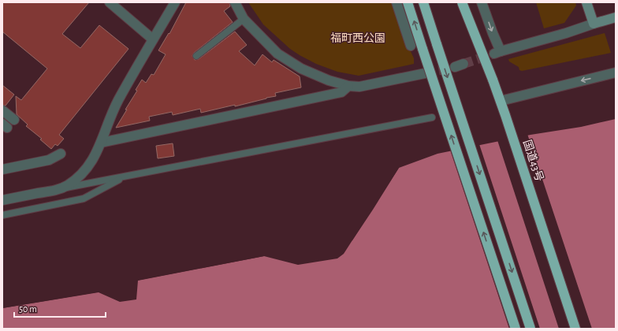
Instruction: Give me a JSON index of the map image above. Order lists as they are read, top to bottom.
{
  "streets": {
    "highway": ["国道43号"]
  },
  "parks": ["福町西公園"],
  "scale_bar": "50 m"
}
